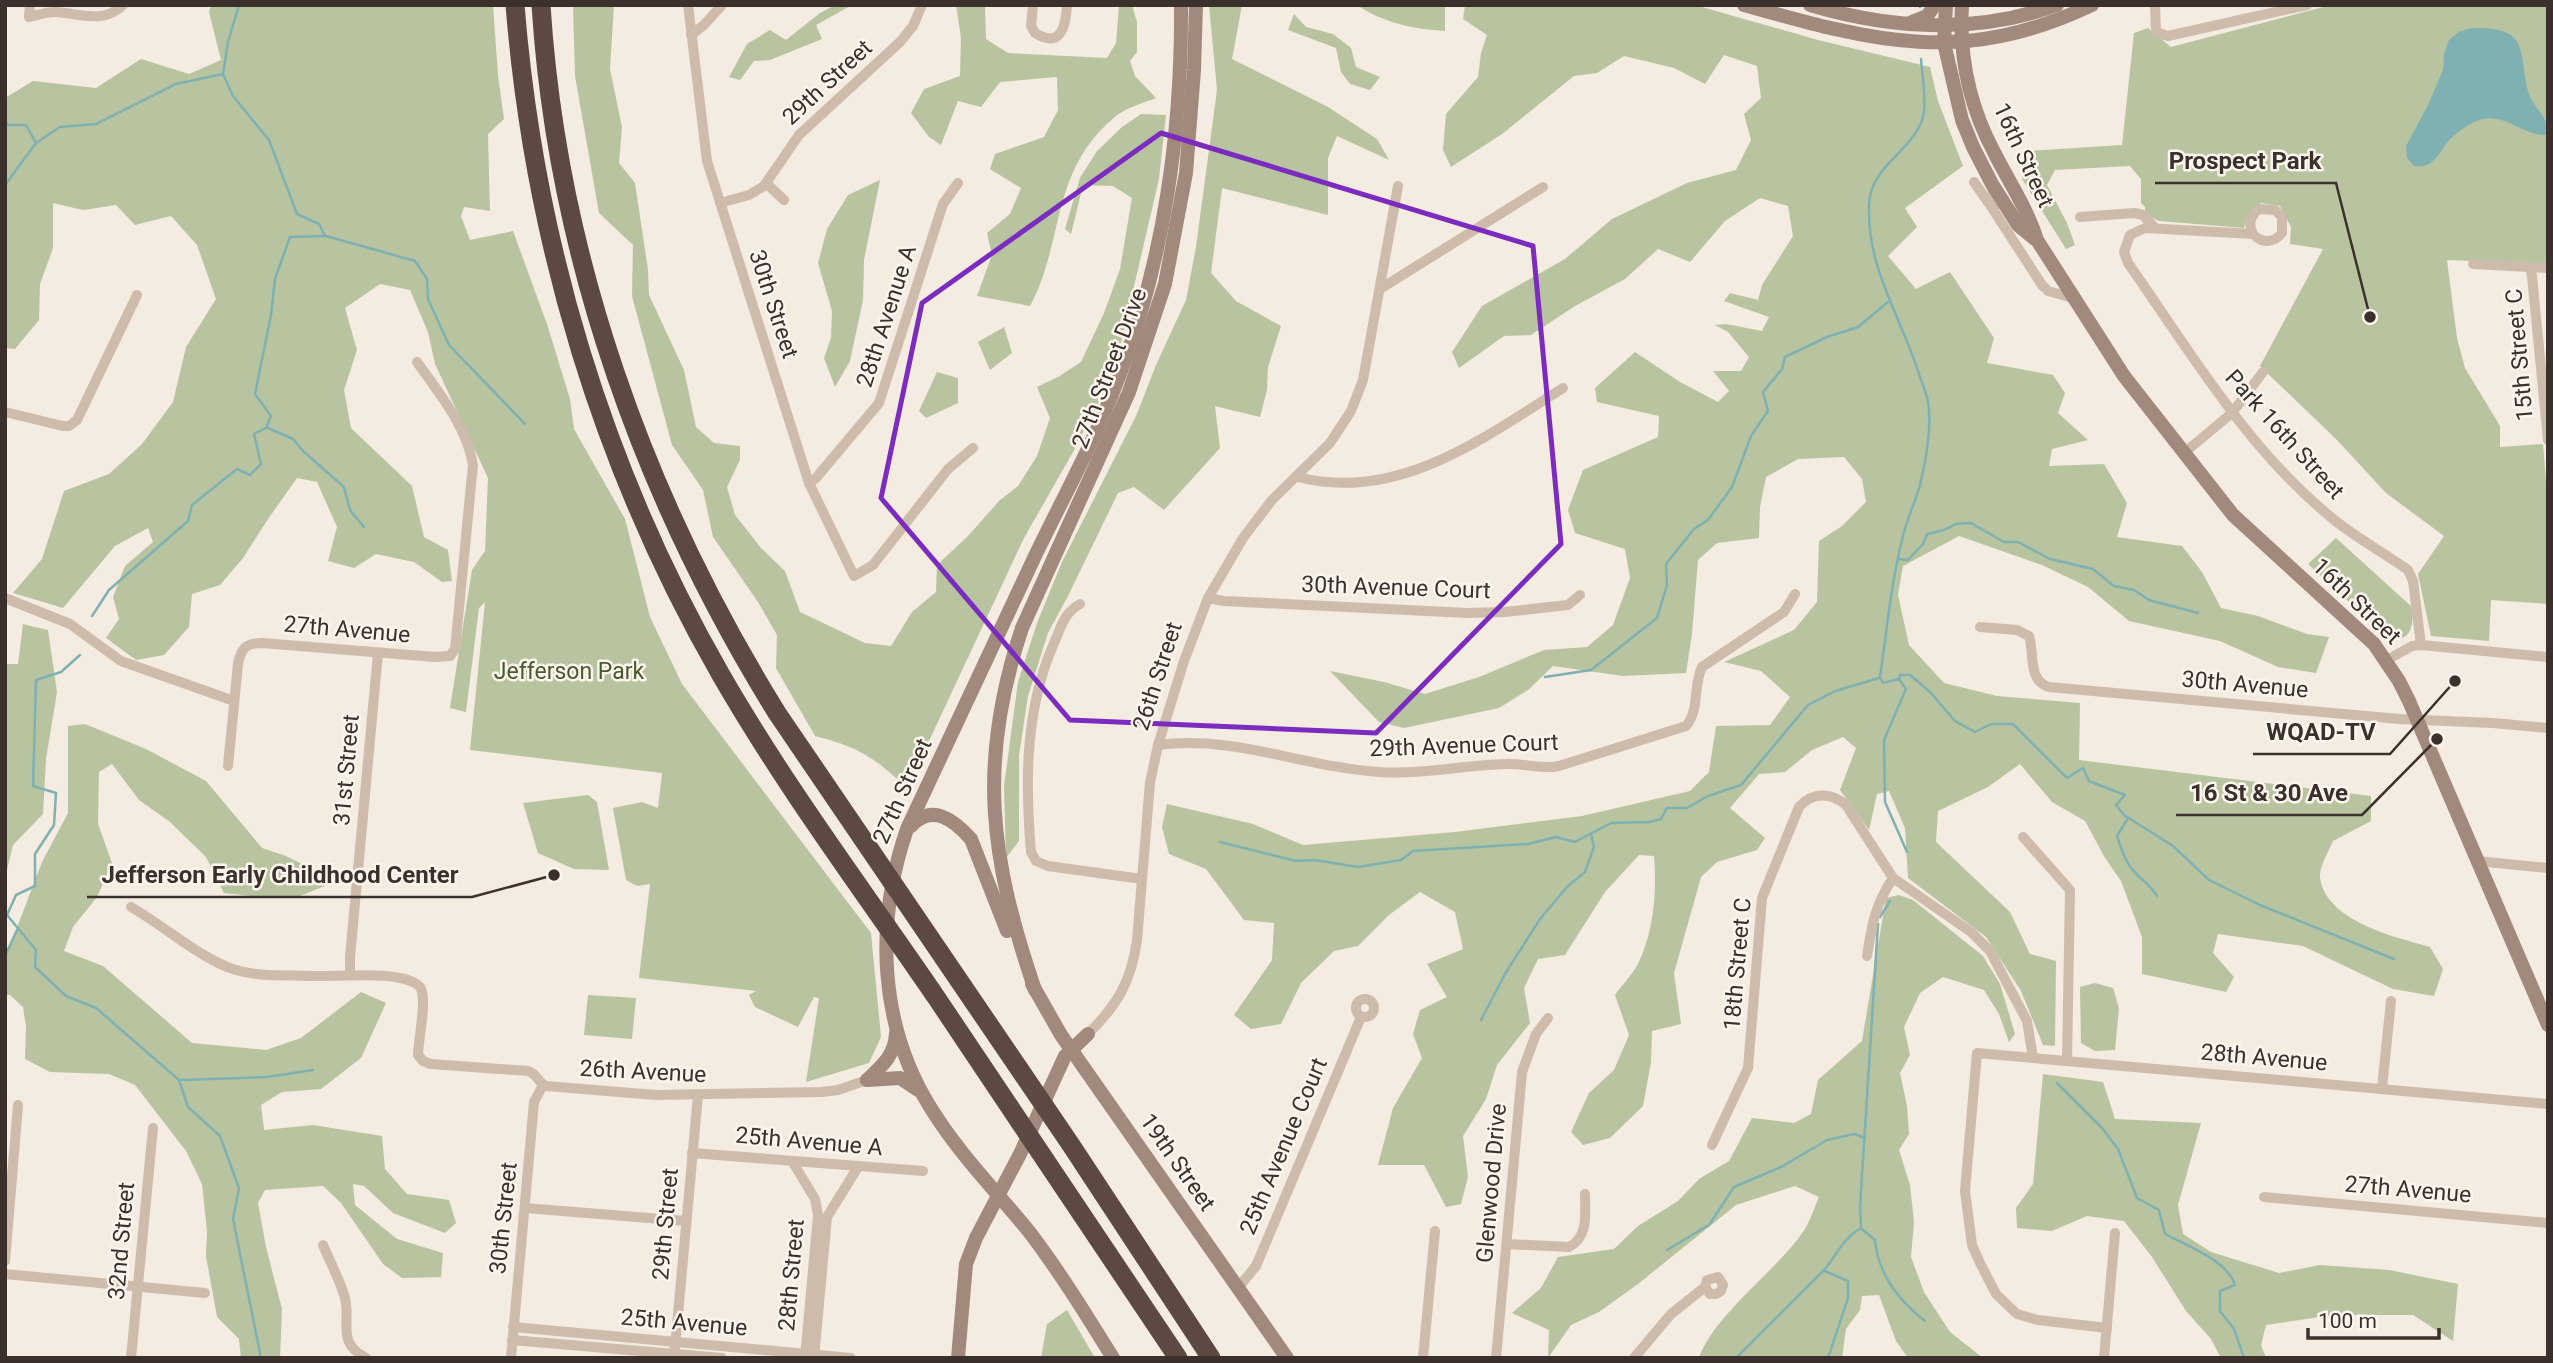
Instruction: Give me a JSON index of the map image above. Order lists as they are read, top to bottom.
{
  "streets": {
    "main road": [
      "16th Street",
      "27th Street Drive",
      "26th Street",
      "27th Street",
      "19th Street"
    ],
    "street": [
      "29th Street",
      "30th Street",
      "28th Avenue A",
      "15th Street C",
      "Park 16th Street",
      "30th Avenue Court",
      "27th Avenue",
      "30th Avenue",
      "29th Avenue Court",
      "31st Street",
      "18th Street C",
      "28th Avenue",
      "26th Avenue",
      "25th Avenue A",
      "25th Avenue Court",
      "Glenwood Drive",
      "32nd Street",
      "28th Street",
      "25th Avenue"
    ]
  },
  "crossings": [
    ["29th Street", "30th Street"],
    ["29th Street", "26th Avenue"],
    ["29th Street", "25th Avenue A"],
    ["29th Street", "25th Avenue"],
    ["16th Street", "30th Avenue"],
    ["30th Street", "28th Avenue A"],
    ["30th Street", "26th Avenue"],
    ["30th Street", "25th Avenue"],
    ["27th Street Drive", "27th Street"],
    ["27th Street Drive", "19th Street"],
    ["30th Avenue Court", "26th Street"],
    ["27th Avenue", "31st Street"],
    ["26th Street", "29th Avenue Court"],
    ["26th Street", "27th Street"],
    ["26th Street", "19th Street"],
    ["31st Street", "26th Avenue"],
    ["25th Avenue A", "28th Street"],
    ["25th Avenue Court", "19th Street"],
    ["28th Street", "25th Avenue"]
  ],
  "parks": ["Jefferson Park"],
  "places": [
    "Prospect Park",
    "WQAD-TV",
    "16 St & 30 Ave",
    "Jefferson Early Childhood Center"
  ],
  "scale_bar": "100 m"
}
